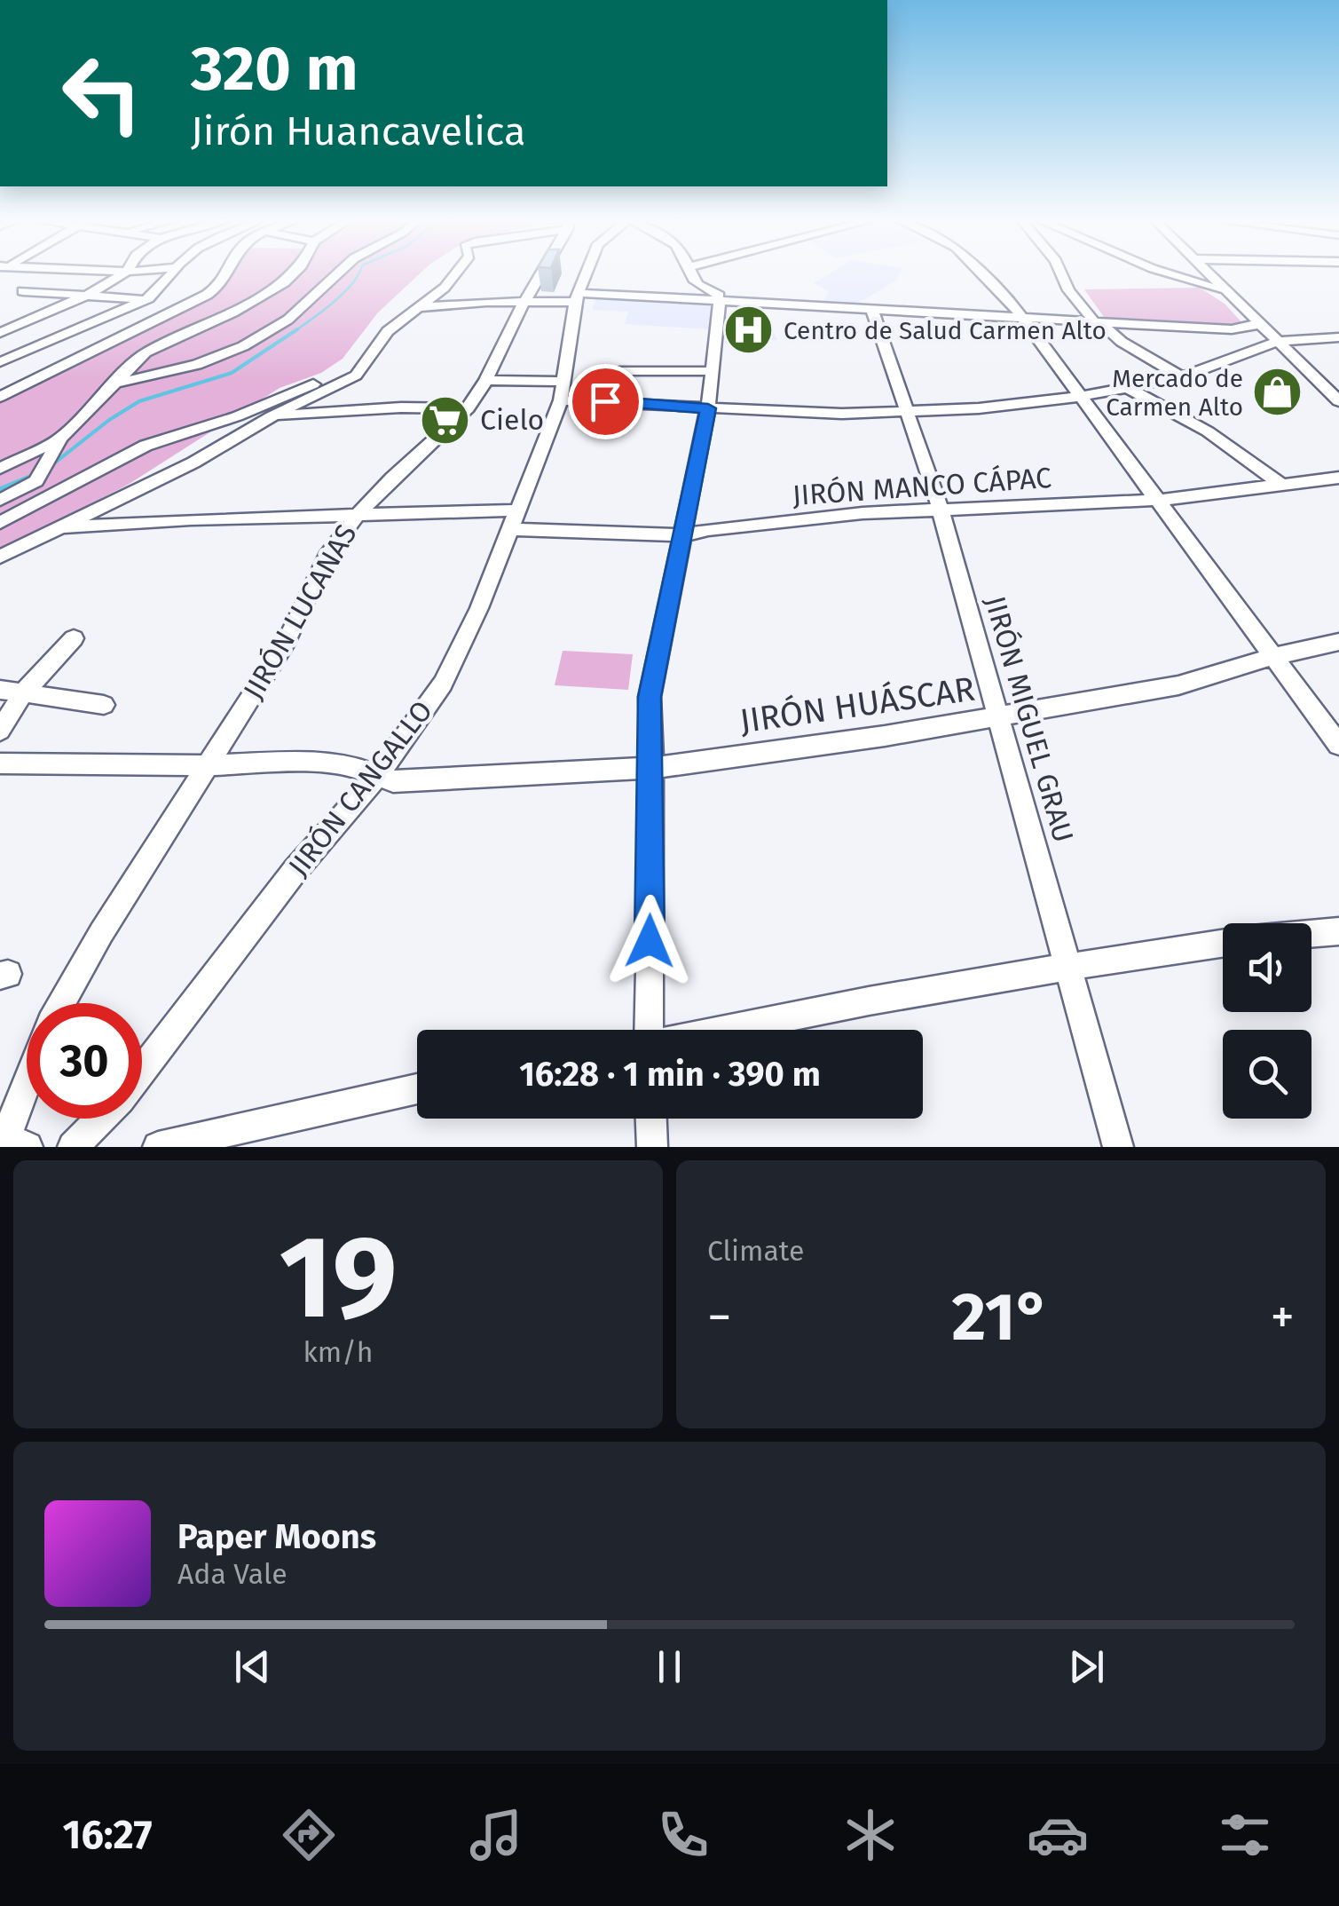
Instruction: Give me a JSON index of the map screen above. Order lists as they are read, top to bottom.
{
  "streets": {
    "street": [
      "JIRÓN MANCO CÁPAC",
      "JIRÓN LUCANAS",
      "JIRÓN HUÁSCAR",
      "JIRÓN MIGUEL GRAU",
      "JIRÓN CANGALLO"
    ]
  },
  "crossings": [
    ["JIRÓN MANCO CÁPAC", "JIRÓN LUCANAS"],
    ["JIRÓN MANCO CÁPAC", "JIRÓN MIGUEL GRAU"],
    ["JIRÓN MANCO CÁPAC", "JIRÓN CANGALLO"],
    ["JIRÓN LUCANAS", "JIRÓN HUÁSCAR"],
    ["JIRÓN HUÁSCAR", "JIRÓN MIGUEL GRAU"],
    ["JIRÓN HUÁSCAR", "JIRÓN CANGALLO"]
  ],
  "places": {
    "hospital": ["Centro de Salud Carmen Alto"],
    "shop": ["Mercado de Carmen Alto"],
    "supermarket": ["Cielo"]
  },
  "page": {
    "turn": ["320 m", "Jirón Huancavelica"],
    "limit": "30",
    "trip": "16:28 · 1 min · 390 m",
    "tile": [
      ["19", "km/h"],
      "Climate"
    ],
    "heat": ["−", "21°", "+"],
    "song": ["Paper Moons", "Ada Vale"],
    "tabs": "16:27"
  }
}
